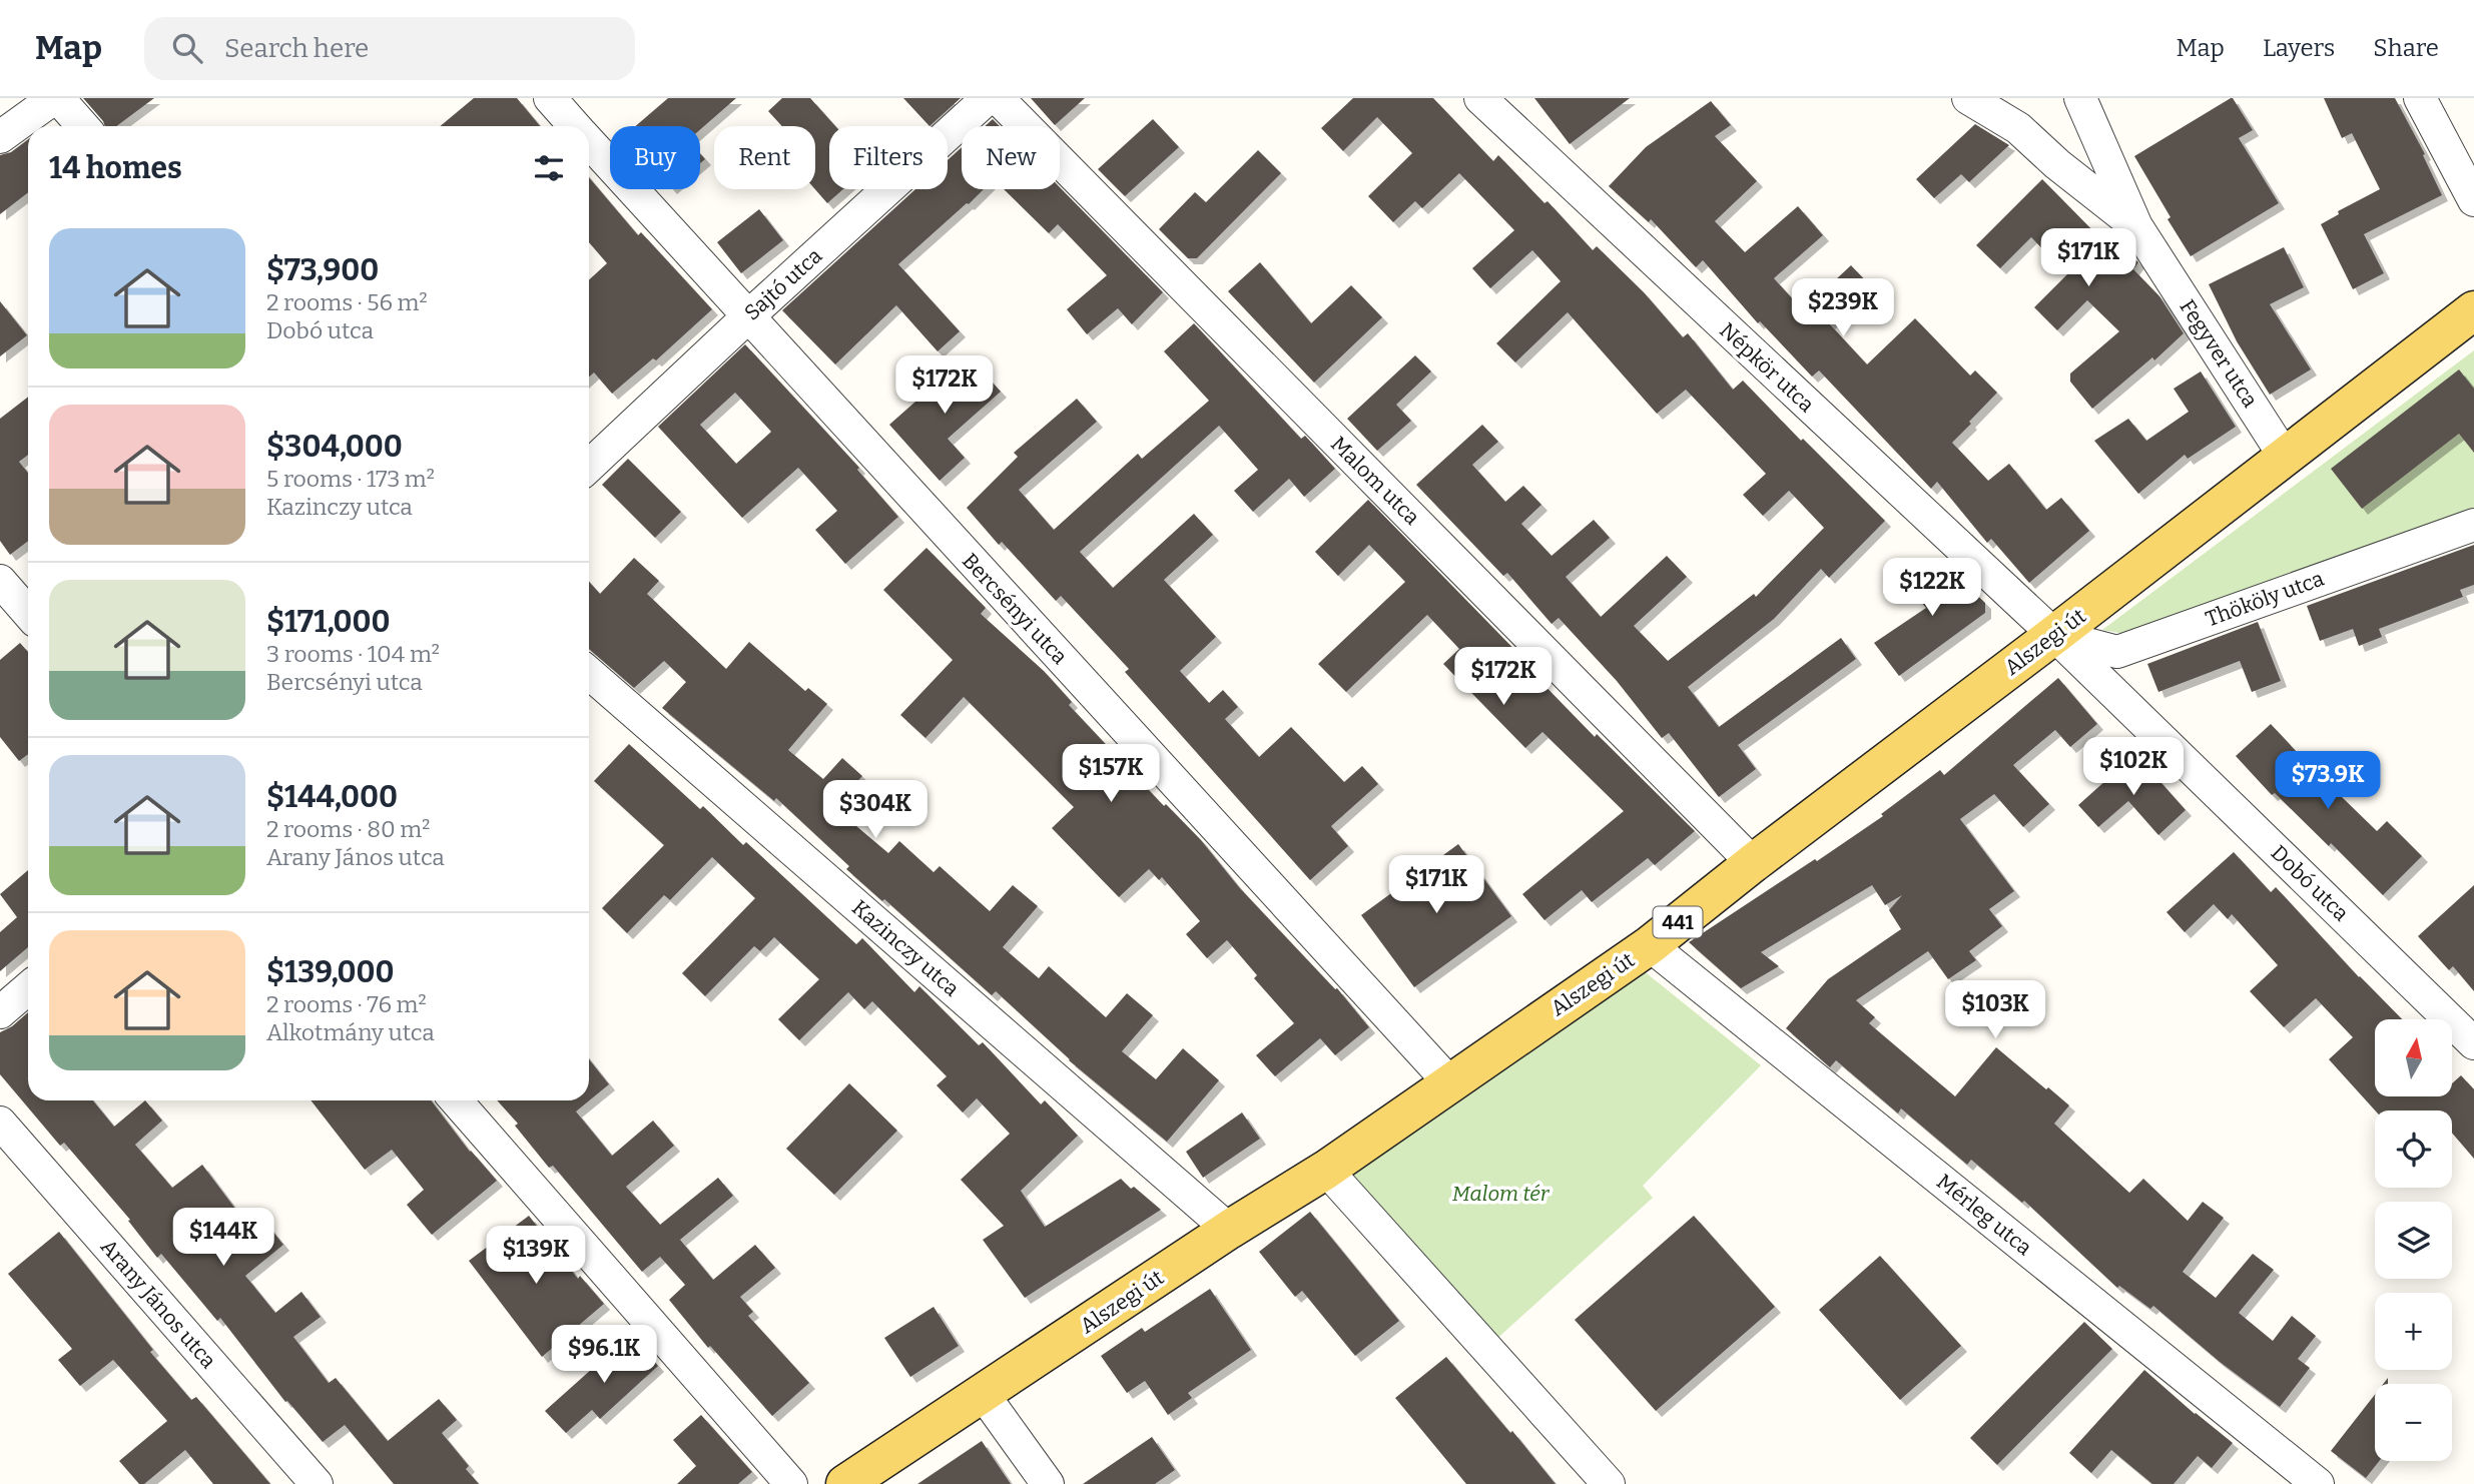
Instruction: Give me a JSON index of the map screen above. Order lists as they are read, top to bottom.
{
  "streets": {
    "main road": ["Alszegi út", "441"],
    "street": [
      "Sajtó utca",
      "Fegyver utca",
      "Népkör utca",
      "Malom utca",
      "Thököly utca",
      "Bercsényi utca",
      "Dobó utca",
      "Kazinczy utca",
      "Mérleg utca",
      "Arany János utca"
    ]
  },
  "crossings": [
    ["Sajtó utca", "Bercsényi utca"],
    ["Fegyver utca", "Alszegi út"],
    ["Népkör utca", "Thököly utca"],
    ["Népkör utca", "Alszegi út"],
    ["Népkör utca", "Dobó utca"],
    ["Malom utca", "Alszegi út"],
    ["Thököly utca", "Alszegi út"],
    ["Thököly utca", "Dobó utca"],
    ["Bercsényi utca", "Alszegi út"],
    ["Alszegi út", "Dobó utca"],
    ["Alszegi út", "Kazinczy utca"],
    ["Alszegi út", "Mérleg utca"]
  ],
  "parks": ["Malom tér"],
  "north": "top",
  "page": {
    "header": "Map",
    "search": "Search here",
    "nav": ["Map", "Layers", "Share"],
    "chip": [
      "Buy",
      "Rent",
      "Filters",
      "New"
    ],
    "heading": "14 homes",
    "list": [
      {
        "name": "$73,900",
        "note": "2 rooms · 56 m² · Dobó utca"
      },
      {
        "name": "$304,000",
        "note": "5 rooms · 173 m² · Kazinczy utca"
      },
      {
        "name": "$171,000",
        "note": "3 rooms · 104 m² · Bercsényi utca"
      },
      {
        "name": "$144,000",
        "note": "2 rooms · 80 m² · Arany János utca"
      },
      {
        "name": "$139,000",
        "note": "2 rooms · 76 m² · Alkotmány utca"
      }
    ],
    "price": [
      "$171K",
      "$239K",
      "$172K",
      "$122K",
      "$172K",
      "$102K",
      "$157K",
      "$73.9K",
      "$304K",
      "$171K",
      "$103K",
      "$144K",
      "$139K",
      "$96.1K"
    ],
    "map_buttons": ["+", "−"]
  }
}
